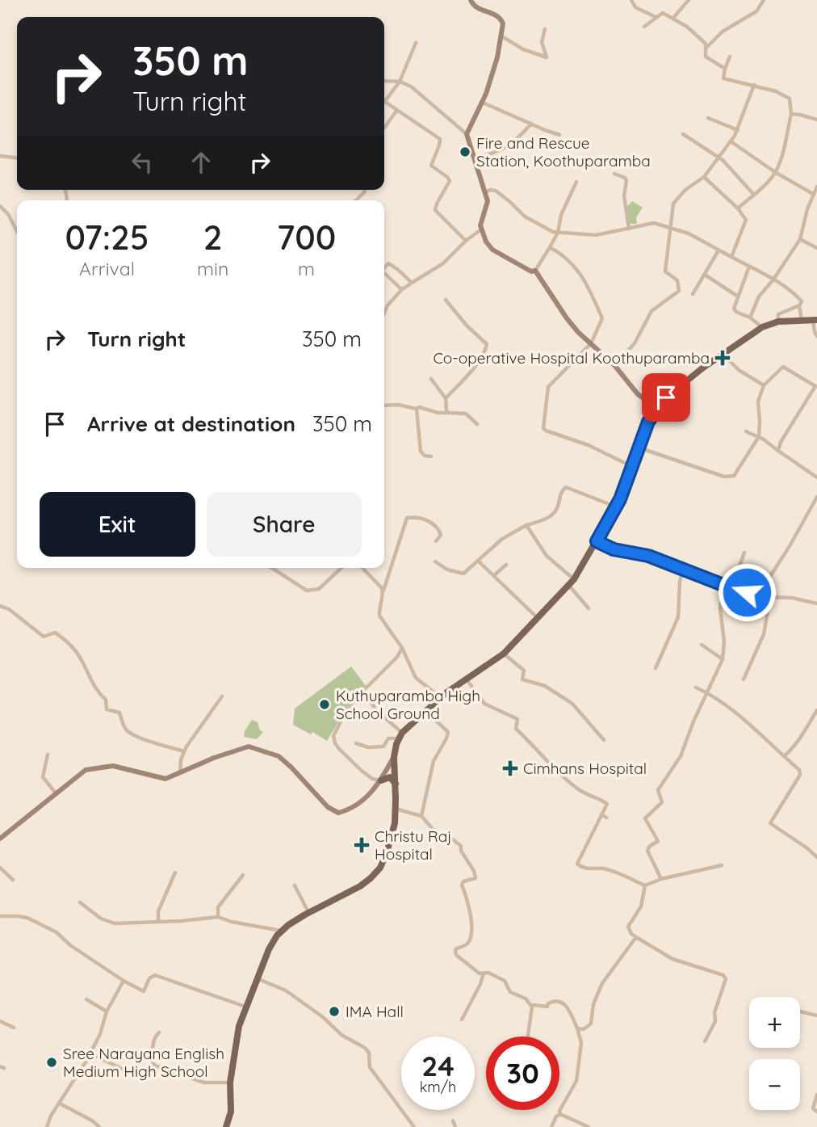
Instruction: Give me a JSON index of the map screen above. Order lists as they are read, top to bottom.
{
  "places": {
    "other": [
      "Fire and Rescue Station, Koothuparamba",
      "Kuthuparamba High School Ground",
      "IMA Hall",
      "Sree Narayana English Medium High School"
    ],
    "health": ["Co-operative Hospital Koothuparamba", "Cimhans Hospital", "Christu Raj Hospital"]
  },
  "page": {
    "turn": ["350 m", "Turn right"],
    "eta": [
      "07:25",
      "Arrival",
      "2",
      "min",
      "700",
      "m"
    ],
    "list": [
      {
        "name": "Turn right",
        "value": "350 m"
      },
      {
        "name": "Arrive at destination",
        "value": "350 m"
      }
    ],
    "buttons": ["Exit", "Share"],
    "map_buttons": ["+", "−"],
    "speed": "24 km/h",
    "limit": "30"
  }
}
